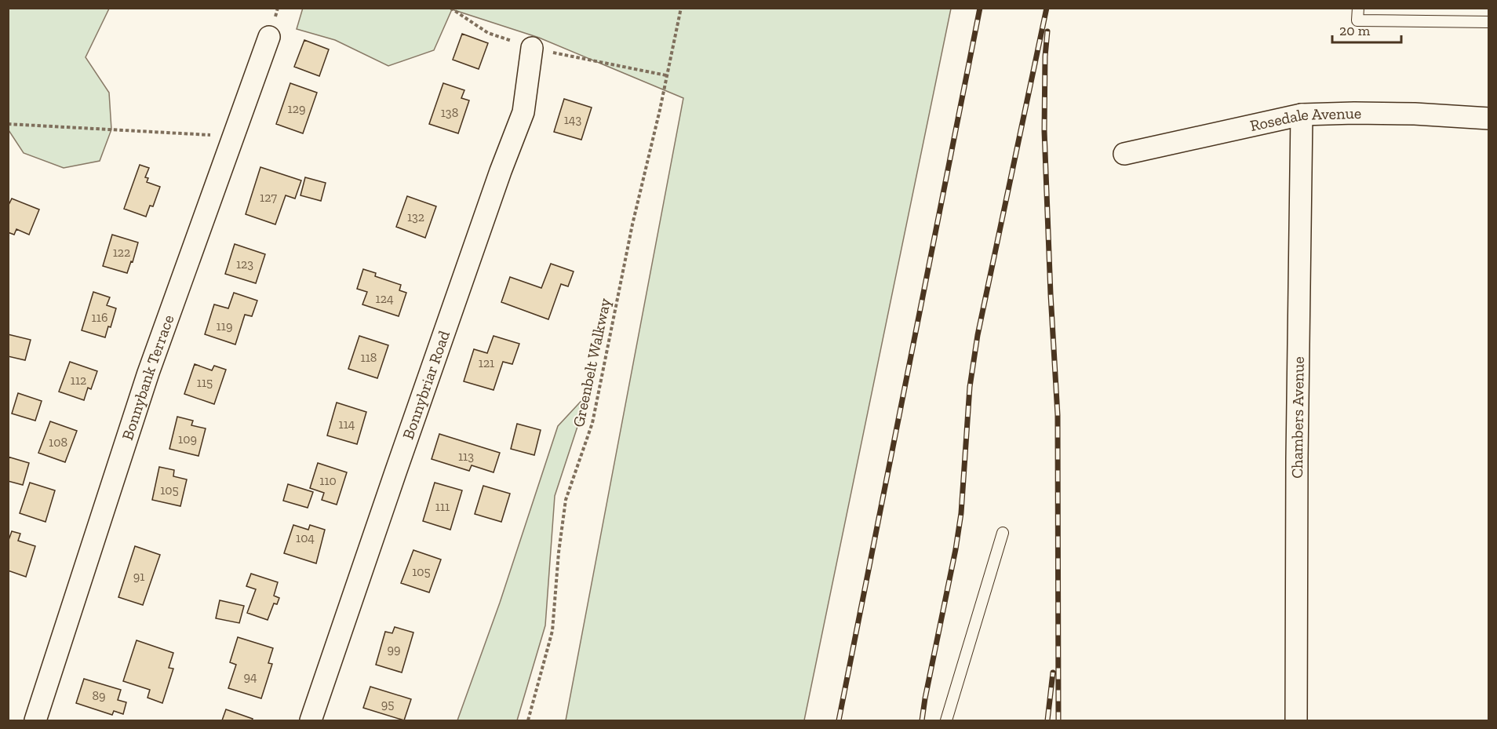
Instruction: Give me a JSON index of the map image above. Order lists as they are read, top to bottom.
{
  "streets": {
    "street": [
      "Rosedale Avenue",
      "Bonnybank Terrace",
      "Bonnybriar Road",
      "Chambers Avenue"
    ],
    "path": ["Greenbelt Walkway"]
  },
  "crossings": [
    ["Rosedale Avenue", "Chambers Avenue"]
  ],
  "house_numbers": [
    "129",
    "138",
    "143",
    "127",
    "132",
    "122",
    "123",
    "124",
    "116",
    "119",
    "118",
    "121",
    "112",
    "115",
    "114",
    "109",
    "108",
    "113",
    "110",
    "105",
    "111",
    "104",
    "105",
    "91",
    "99",
    "94",
    "89",
    "95"
  ],
  "scale_bar": "20 m"
}
